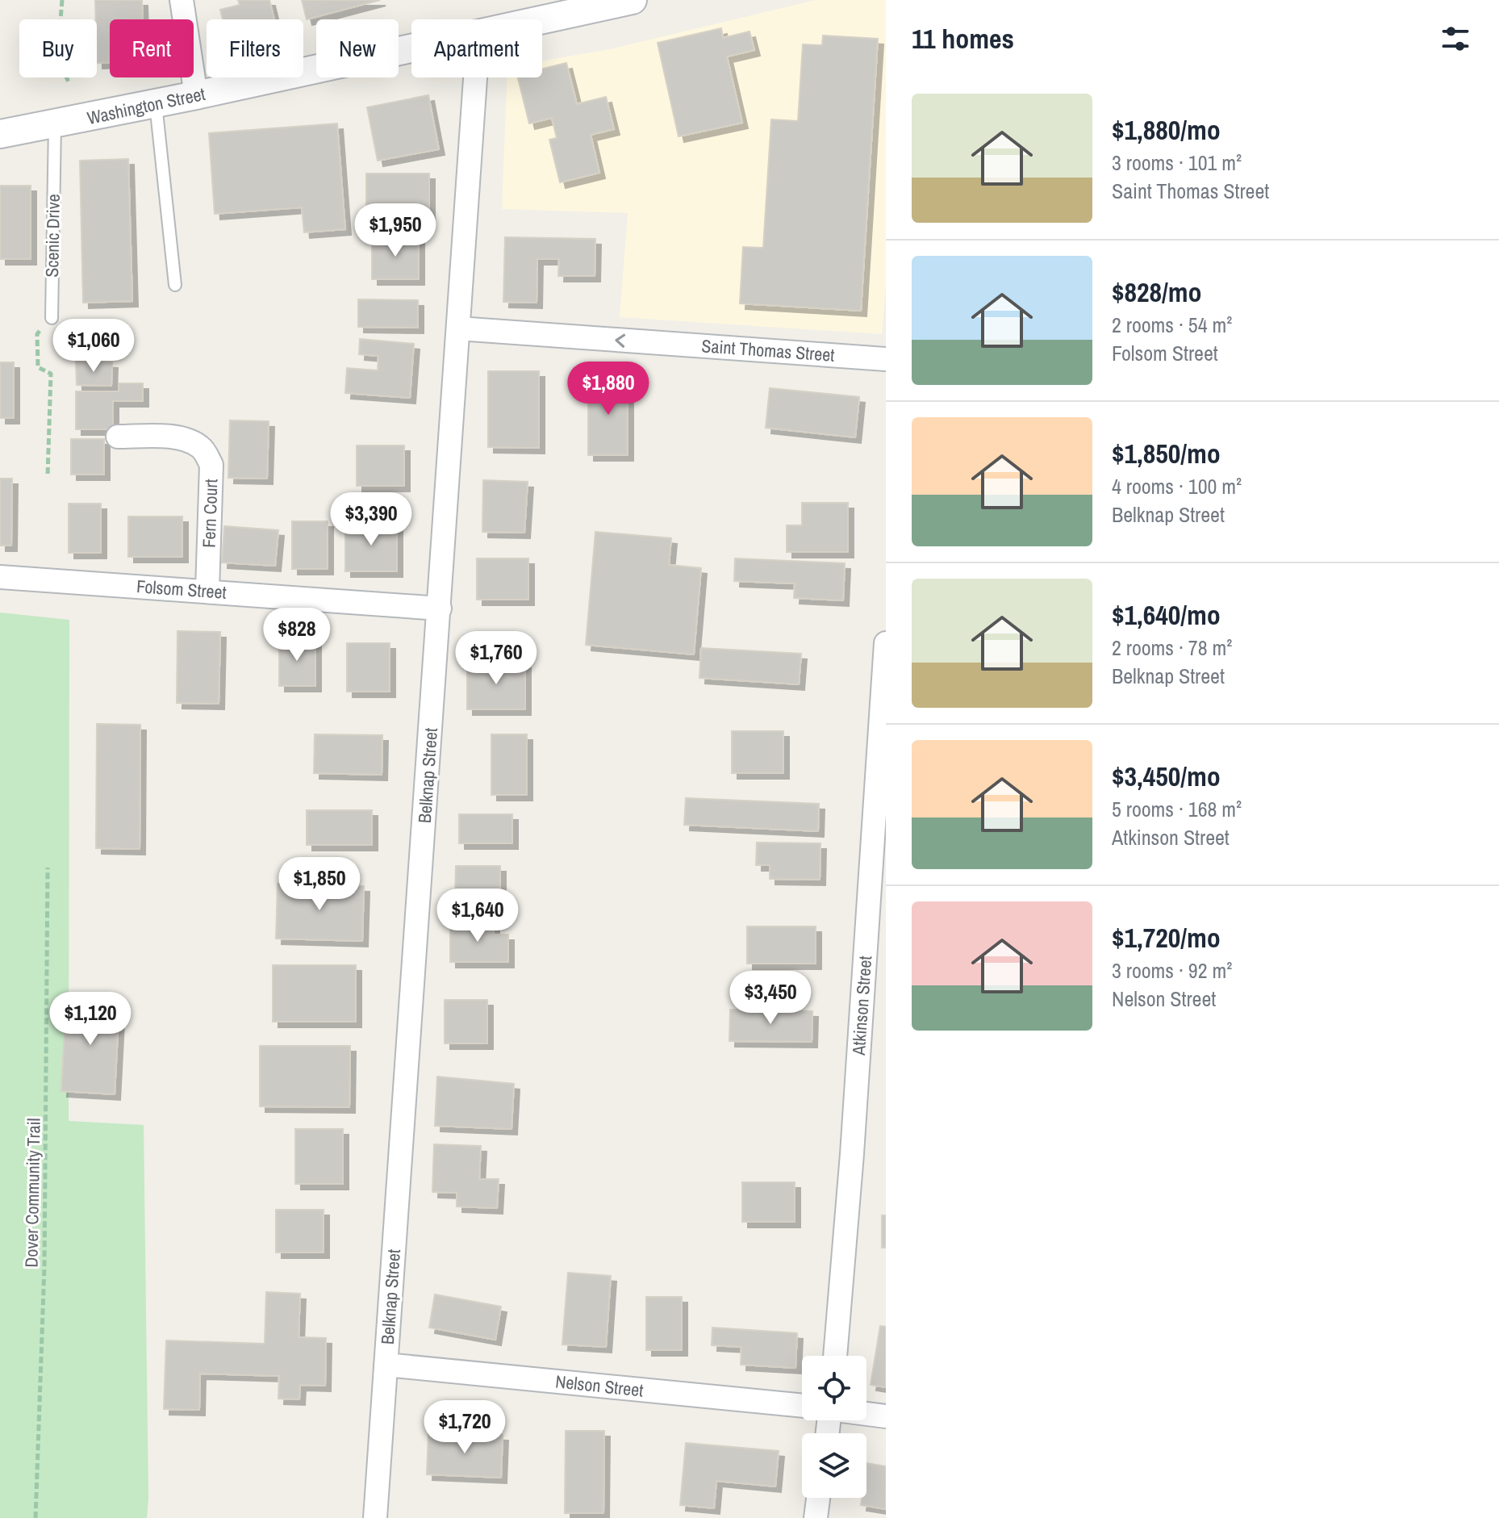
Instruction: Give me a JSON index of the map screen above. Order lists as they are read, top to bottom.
{
  "streets": {
    "street": [
      "Washington Street",
      "Saint Thomas Street",
      "Fern Court",
      "Folsom Street",
      "Belknap Street",
      "Atkinson Street",
      "Nelson Street"
    ],
    "lane": ["Scenic Drive"],
    "path": ["Dover Community Trail"]
  },
  "crossings": [
    ["Washington Street", "Scenic Drive"],
    ["Saint Thomas Street", "Belknap Street"],
    ["Fern Court", "Folsom Street"],
    ["Folsom Street", "Belknap Street"],
    ["Belknap Street", "Nelson Street"]
  ],
  "one_way": ["Saint Thomas Street"],
  "page": {
    "heading": "11 homes",
    "chip": [
      "Buy",
      "Rent",
      "Filters",
      "New",
      "Apartment"
    ],
    "list": [
      {
        "name": "$1,880/mo",
        "note": "3 rooms · 101 m² · Saint Thomas Street"
      },
      {
        "name": "$828/mo",
        "note": "2 rooms · 54 m² · Folsom Street"
      },
      {
        "name": "$1,850/mo",
        "note": "4 rooms · 100 m² · Belknap Street"
      },
      {
        "name": "$1,640/mo",
        "note": "2 rooms · 78 m² · Belknap Street"
      },
      {
        "name": "$3,450/mo",
        "note": "5 rooms · 168 m² · Atkinson Street"
      },
      {
        "name": "$1,720/mo",
        "note": "3 rooms · 92 m² · Nelson Street"
      }
    ],
    "price": [
      "$1,950",
      "$1,060",
      "$1,880",
      "$3,390",
      "$828",
      "$1,760",
      "$1,850",
      "$1,640",
      "$3,450",
      "$1,120",
      "$1,720"
    ]
  }
}
